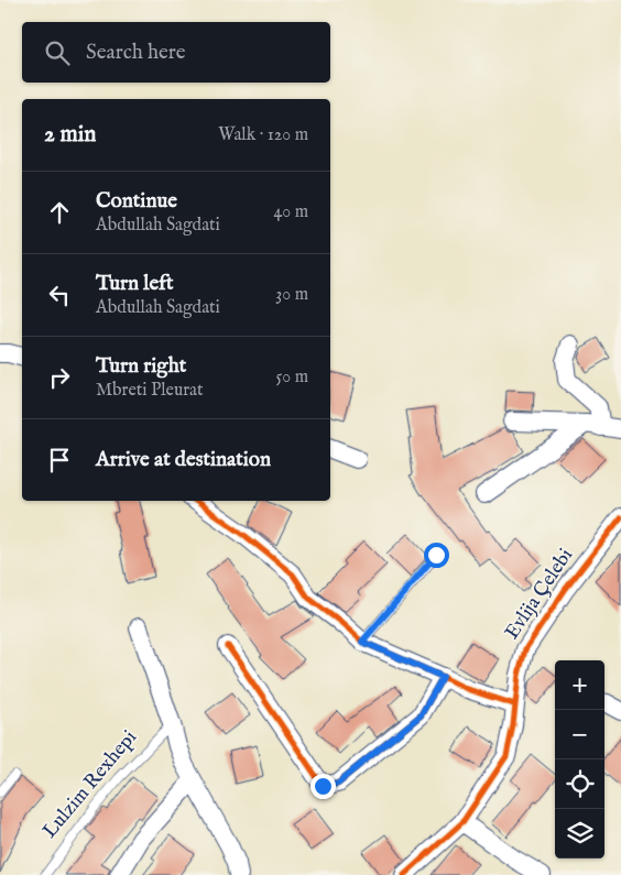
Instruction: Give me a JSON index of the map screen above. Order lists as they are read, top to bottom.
{
  "streets": {
    "street": ["Evlija Çelebi"],
    "lane": ["Lulzim Rexhepi"]
  },
  "page": {
    "search": "Search here",
    "heading": ["2 min", "Walk · 120 m"],
    "list": [
      ["Continue", "Abdullah Sagdati", "40 m"],
      ["Turn left", "Abdullah Sagdati", "30 m"],
      ["Turn right", "Mbreti Pleurat", "50 m"],
      "Arrive at destination"
    ],
    "map_buttons": ["+", "−"]
  }
}
